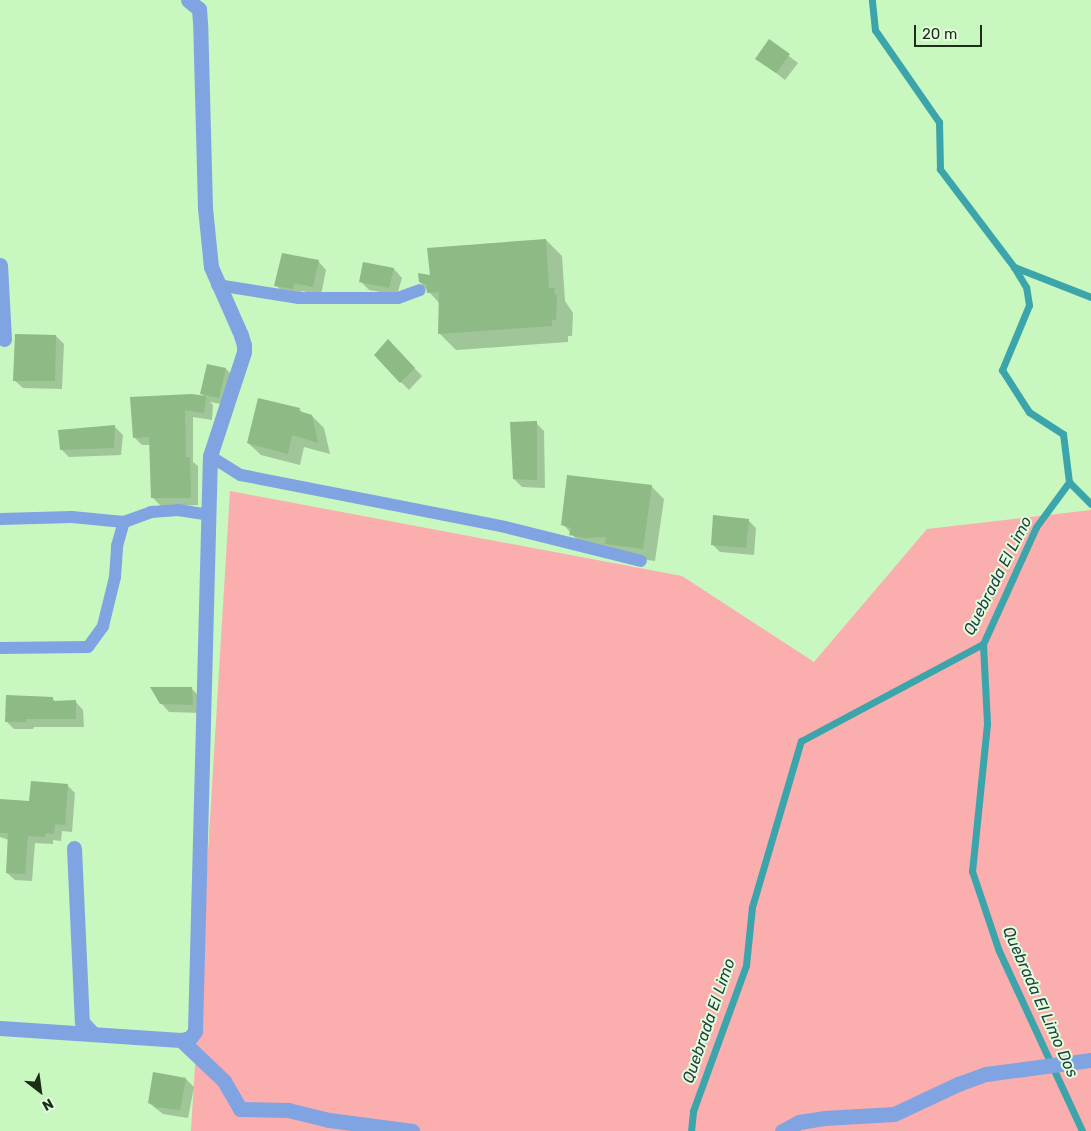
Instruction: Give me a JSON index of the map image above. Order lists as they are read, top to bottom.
{
  "water": ["Quebrada El Limo", "Quebrada El Limo Dos"],
  "scale_bar": "20 m",
  "north": "bottom right"
}
